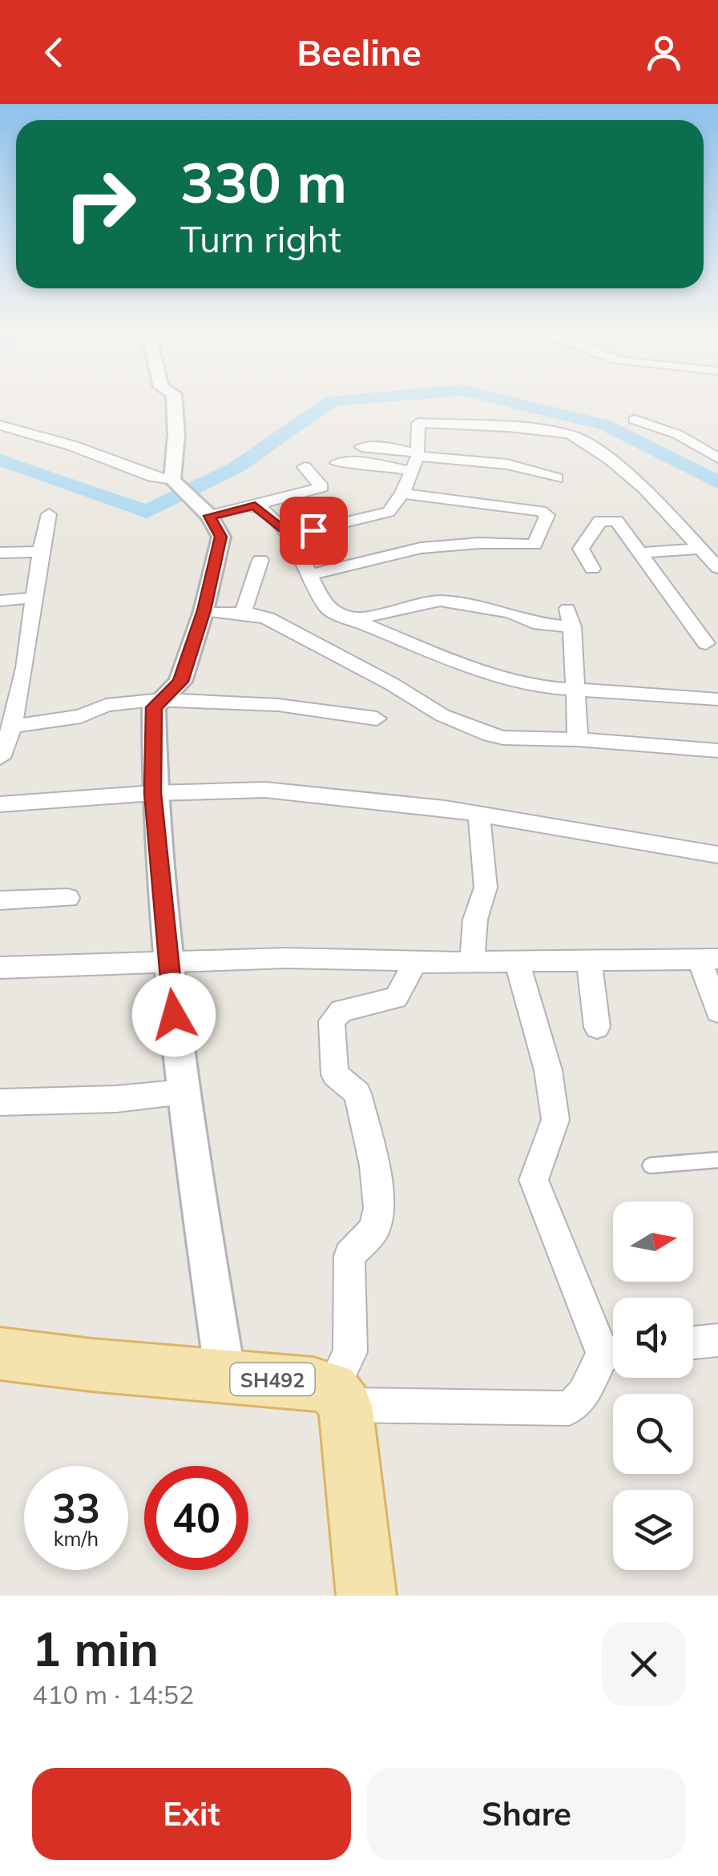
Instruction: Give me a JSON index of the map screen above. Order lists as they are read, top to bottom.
{
  "streets": {
    "main road": ["SH492"]
  },
  "north": "right",
  "page": {
    "header": "Beeline",
    "turn": ["330 m", "Turn right"],
    "speed": "33 km/h",
    "limit": "40",
    "heading": ["1 min", "410 m · 14:52"],
    "buttons": ["Exit", "Share"]
  }
}
